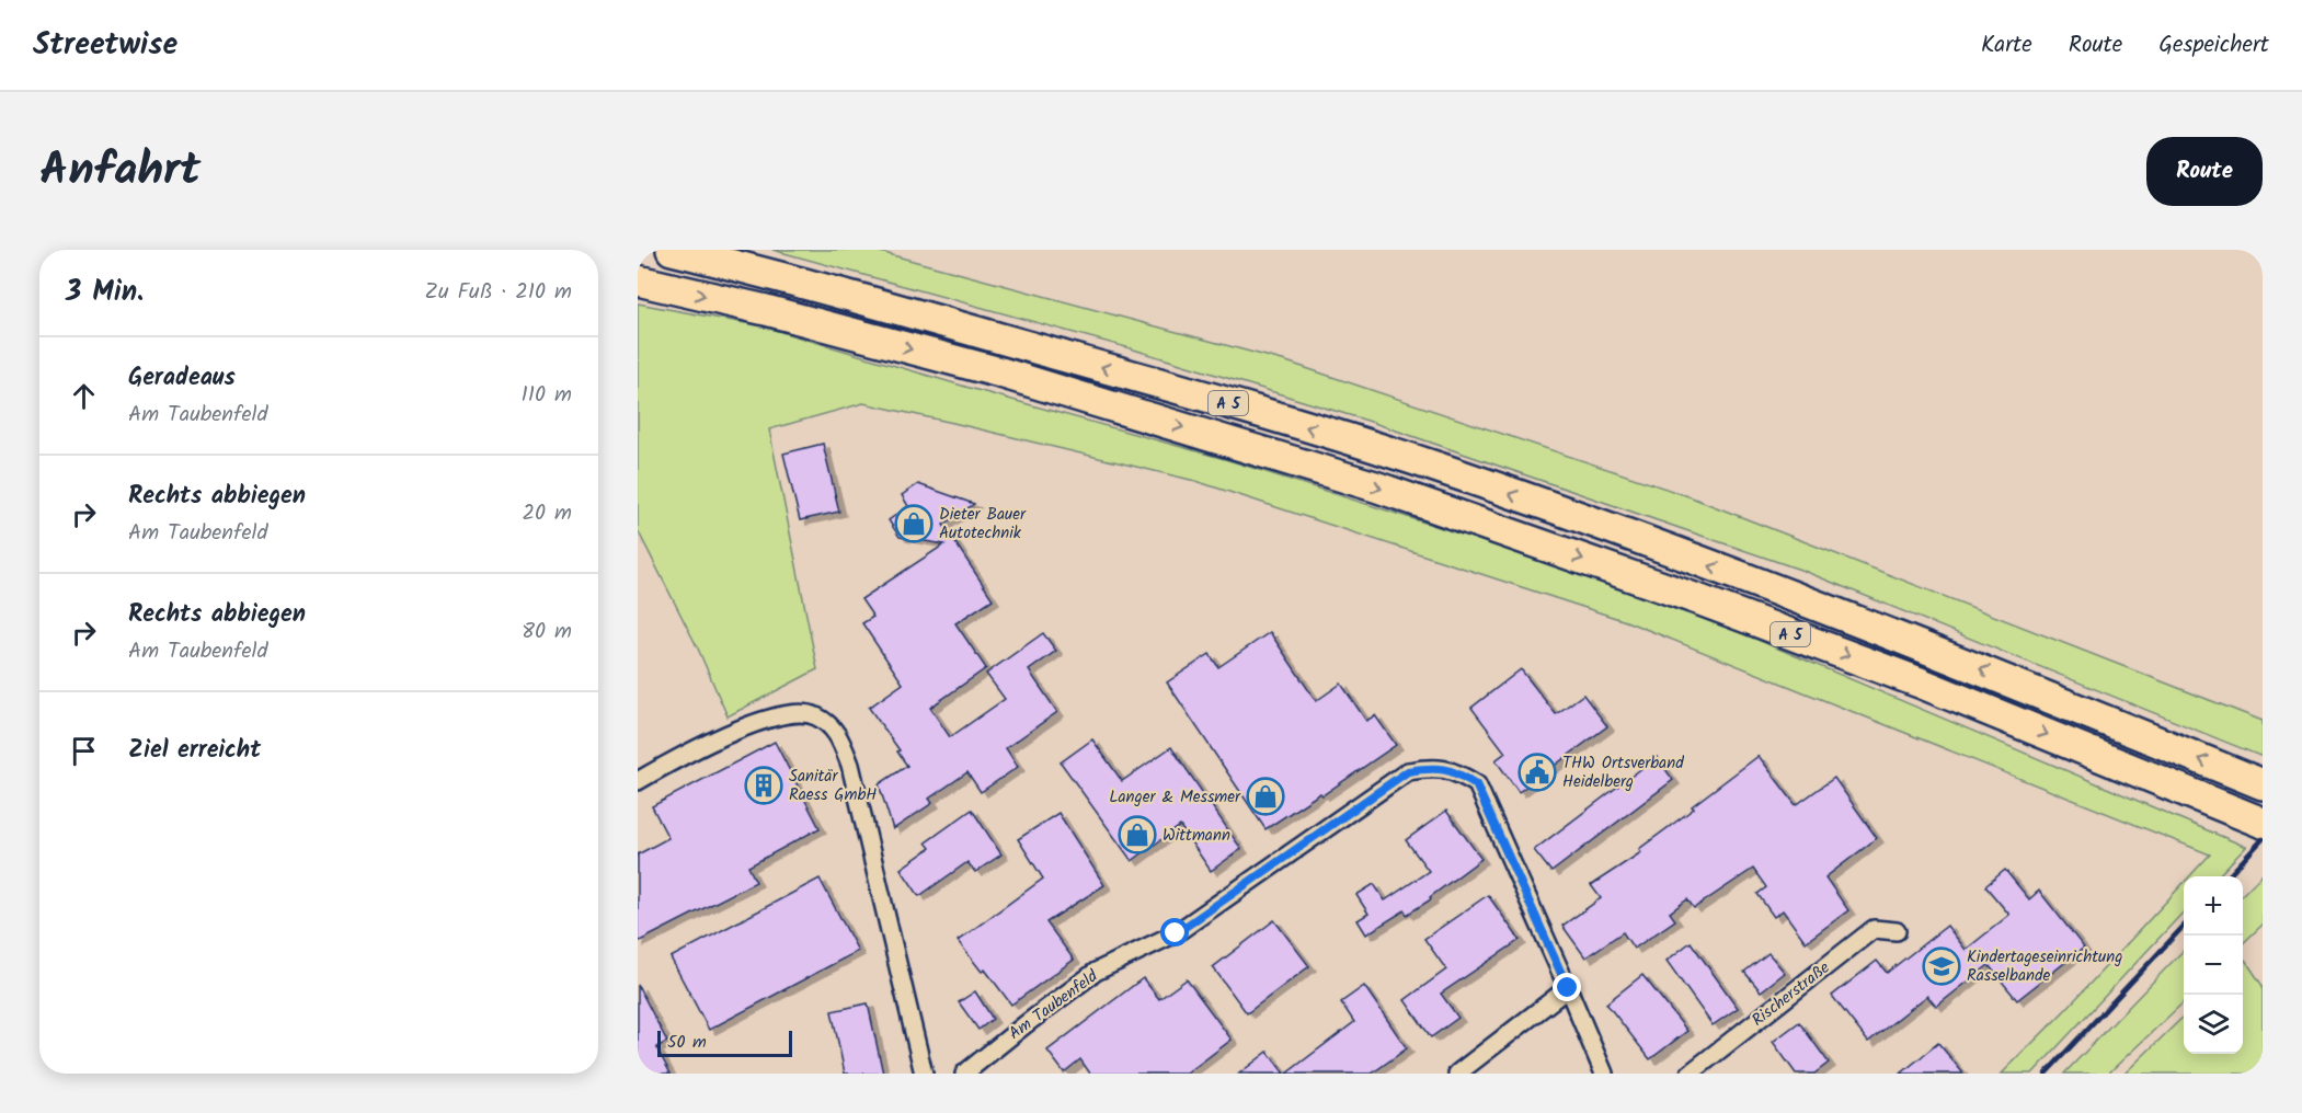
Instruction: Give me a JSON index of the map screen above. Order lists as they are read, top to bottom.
{
  "streets": {
    "highway": ["A 5"],
    "street": ["Rischerstraße", "Am Taubenfeld"]
  },
  "places": {
    "shop": ["Dieter Bauer Autotechnik", "Langer & Messmer", "Wittmann"],
    "public building": ["THW Ortsverband Heidelberg"],
    "building": ["Sanitär Raess GmbH"],
    "school or university": ["Kindertageseinrichtung Rasselbande"]
  },
  "scale_bar": "50 m",
  "page": {
    "header": "Streetwise",
    "nav": ["Karte", "Route", "Gespeichert"],
    "title": "Anfahrt",
    "buttons": "Route",
    "heading": ["3 Min.", "Zu Fuß · 210 m"],
    "list": [
      ["Geradeaus", "Am Taubenfeld", "110 m"],
      ["Rechts abbiegen", "Am Taubenfeld", "20 m"],
      ["Rechts abbiegen", "Am Taubenfeld", "80 m"],
      "Ziel erreicht"
    ],
    "map_buttons": ["+", "−"],
    "scale": "50 m"
  }
}
